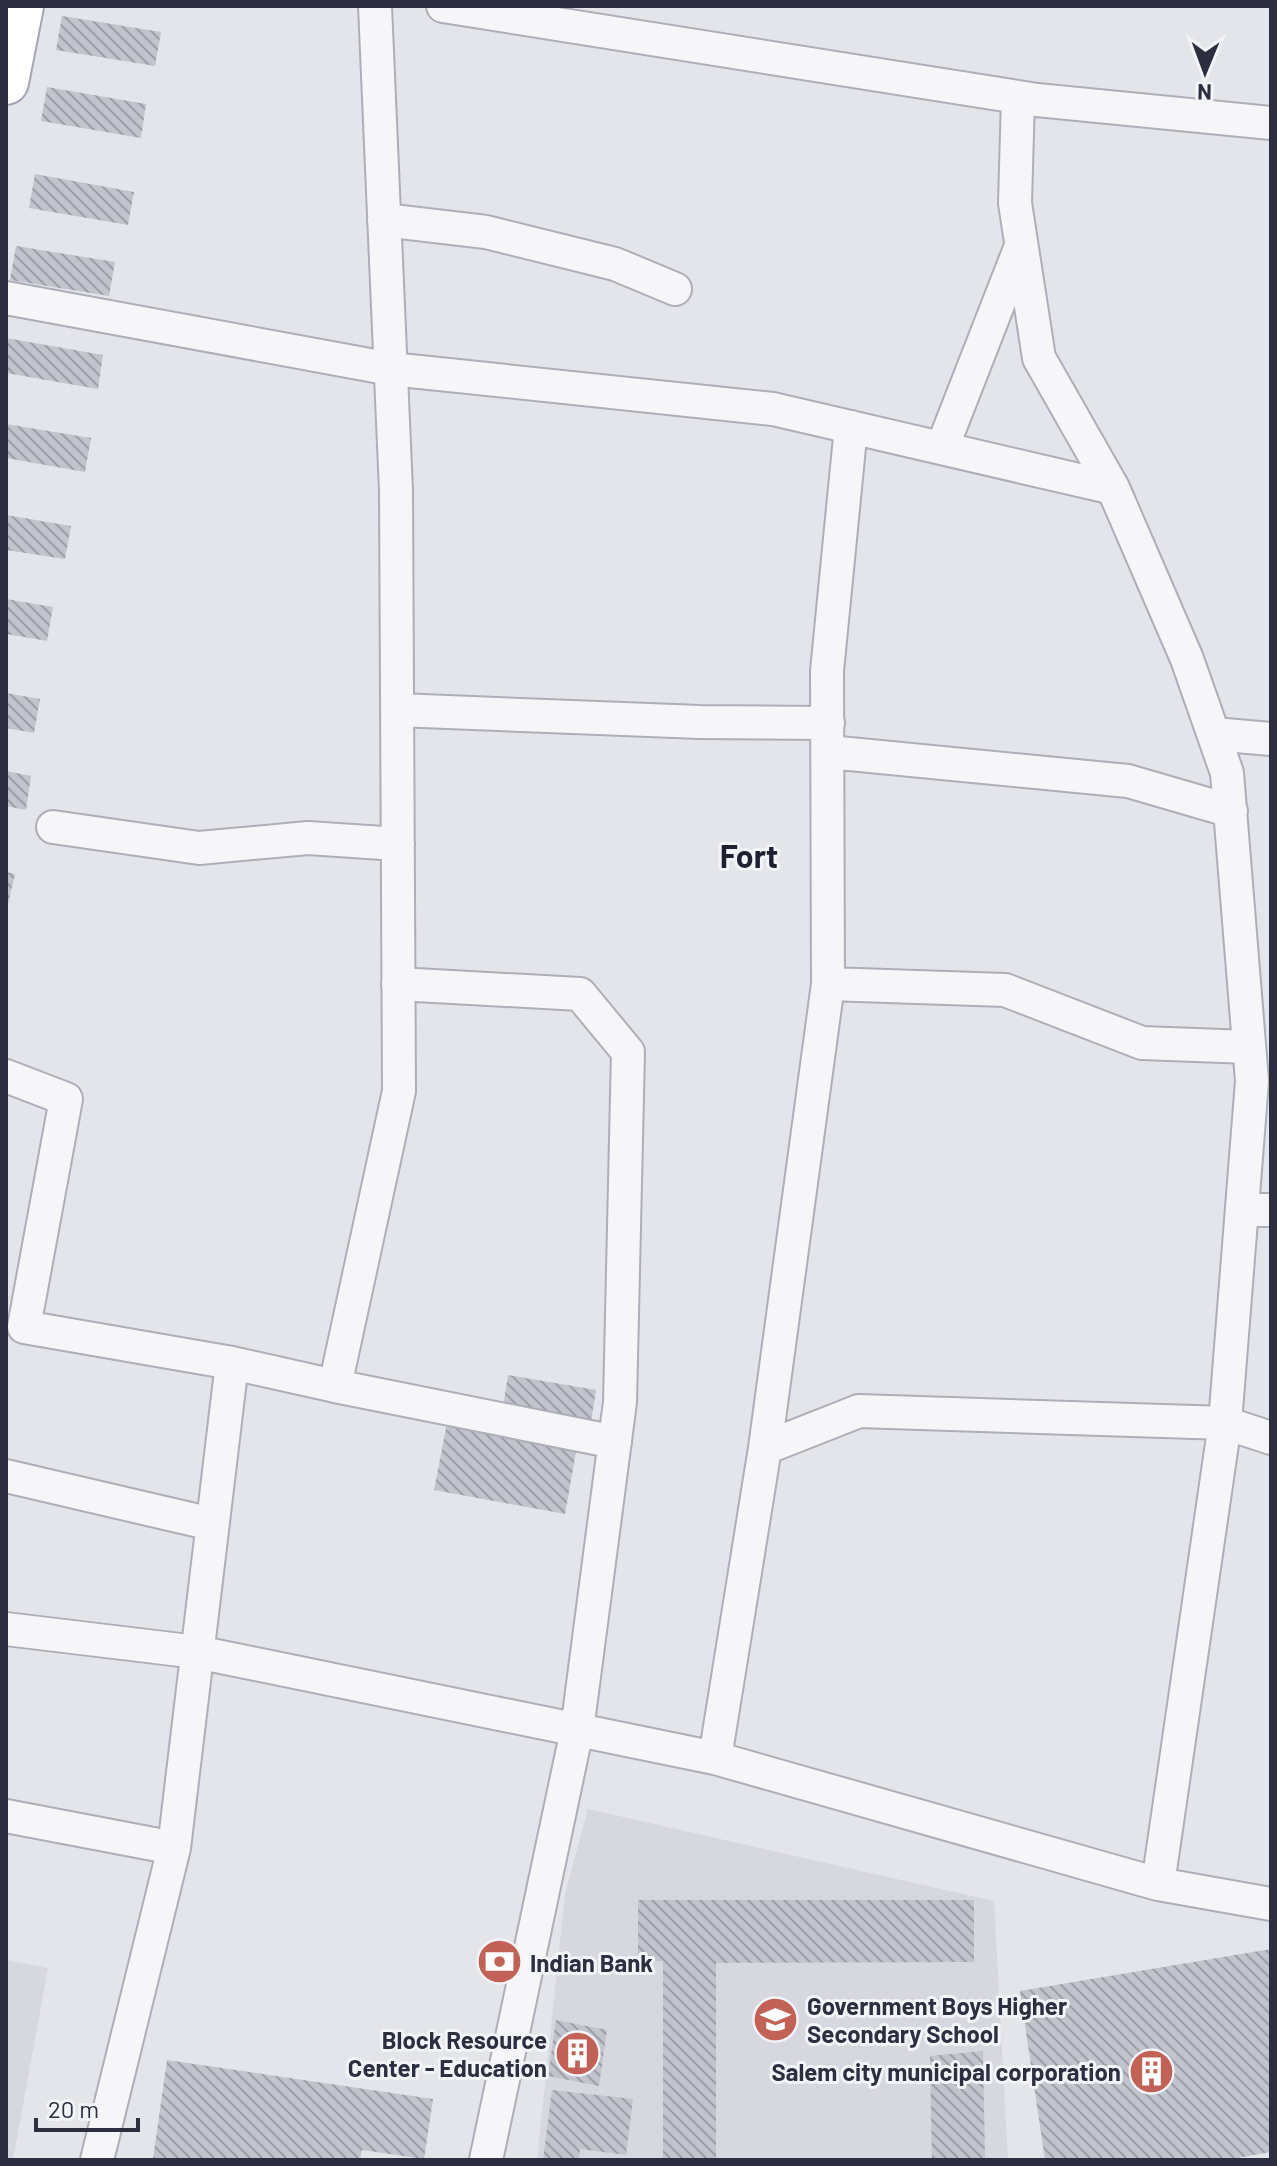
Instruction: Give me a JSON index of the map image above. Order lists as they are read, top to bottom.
{
  "districts": ["Fort"],
  "places": {
    "bank": ["Indian Bank"],
    "school or university": ["Government Boys Higher Secondary School"],
    "building": ["Block Resource Center - Education", "Salem city municipal corporation"]
  },
  "scale_bar": "20 m",
  "north": "bottom"
}
